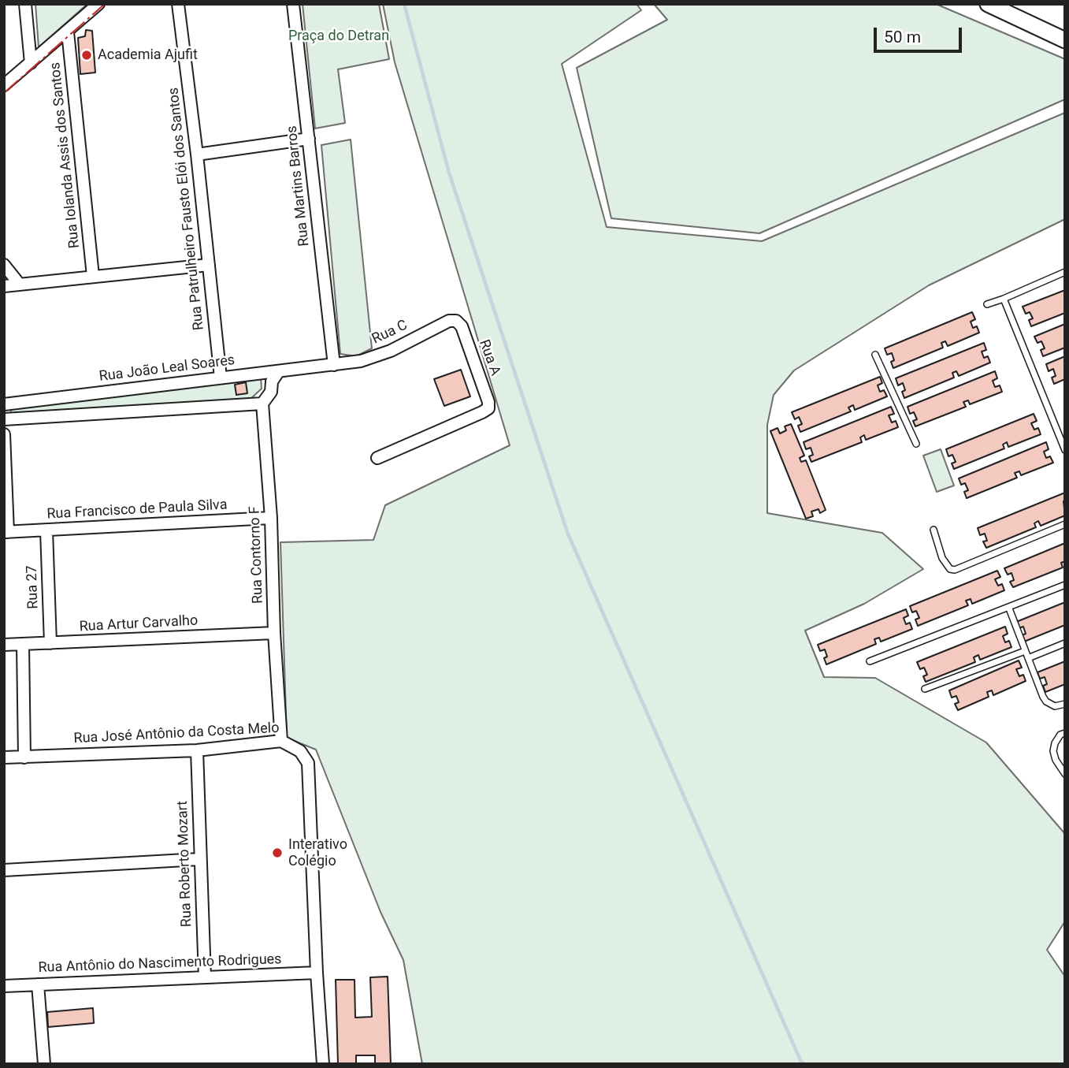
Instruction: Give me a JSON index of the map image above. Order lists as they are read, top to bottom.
{
  "streets": {
    "street": [
      "Rua Iolanda Assis dos Santos",
      "Rua Martins Barros",
      "Rua Patrulheiro Fausto Elói dos Santos",
      "Rua C",
      "Rua A",
      "Rua João Leal Soares",
      "Rua Francisco de Paula Silva",
      "Rua Contorno F",
      "Rua 27",
      "Rua Artur Carvalho",
      "Rua José Antônio da Costa Melo",
      "Rua Roberto Mozart",
      "Rua Antônio do Nascimento Rodrigues"
    ]
  },
  "crossings": [
    ["Rua Martins Barros", "Rua C"],
    ["Rua Martins Barros", "Rua João Leal Soares"],
    ["Rua Patrulheiro Fausto Elói dos Santos", "Rua João Leal Soares"],
    ["Rua C", "Rua A"],
    ["Rua C", "Rua João Leal Soares"],
    ["Rua João Leal Soares", "Rua Contorno F"],
    ["Rua Francisco de Paula Silva", "Rua Contorno F"],
    ["Rua Francisco de Paula Silva", "Rua 27"],
    ["Rua Contorno F", "Rua Artur Carvalho"],
    ["Rua Contorno F", "Rua José Antônio da Costa Melo"],
    ["Rua 27", "Rua Artur Carvalho"],
    ["Rua José Antônio da Costa Melo", "Rua Roberto Mozart"],
    ["Rua José Antônio da Costa Melo", "Rua Antônio do Nascimento Rodrigues"],
    ["Rua Roberto Mozart", "Rua Antônio do Nascimento Rodrigues"]
  ],
  "parks": ["Praça do Detran"],
  "places": ["Academia Ajufit", "Interativo Colégio"],
  "scale_bar": "50 m"
}
